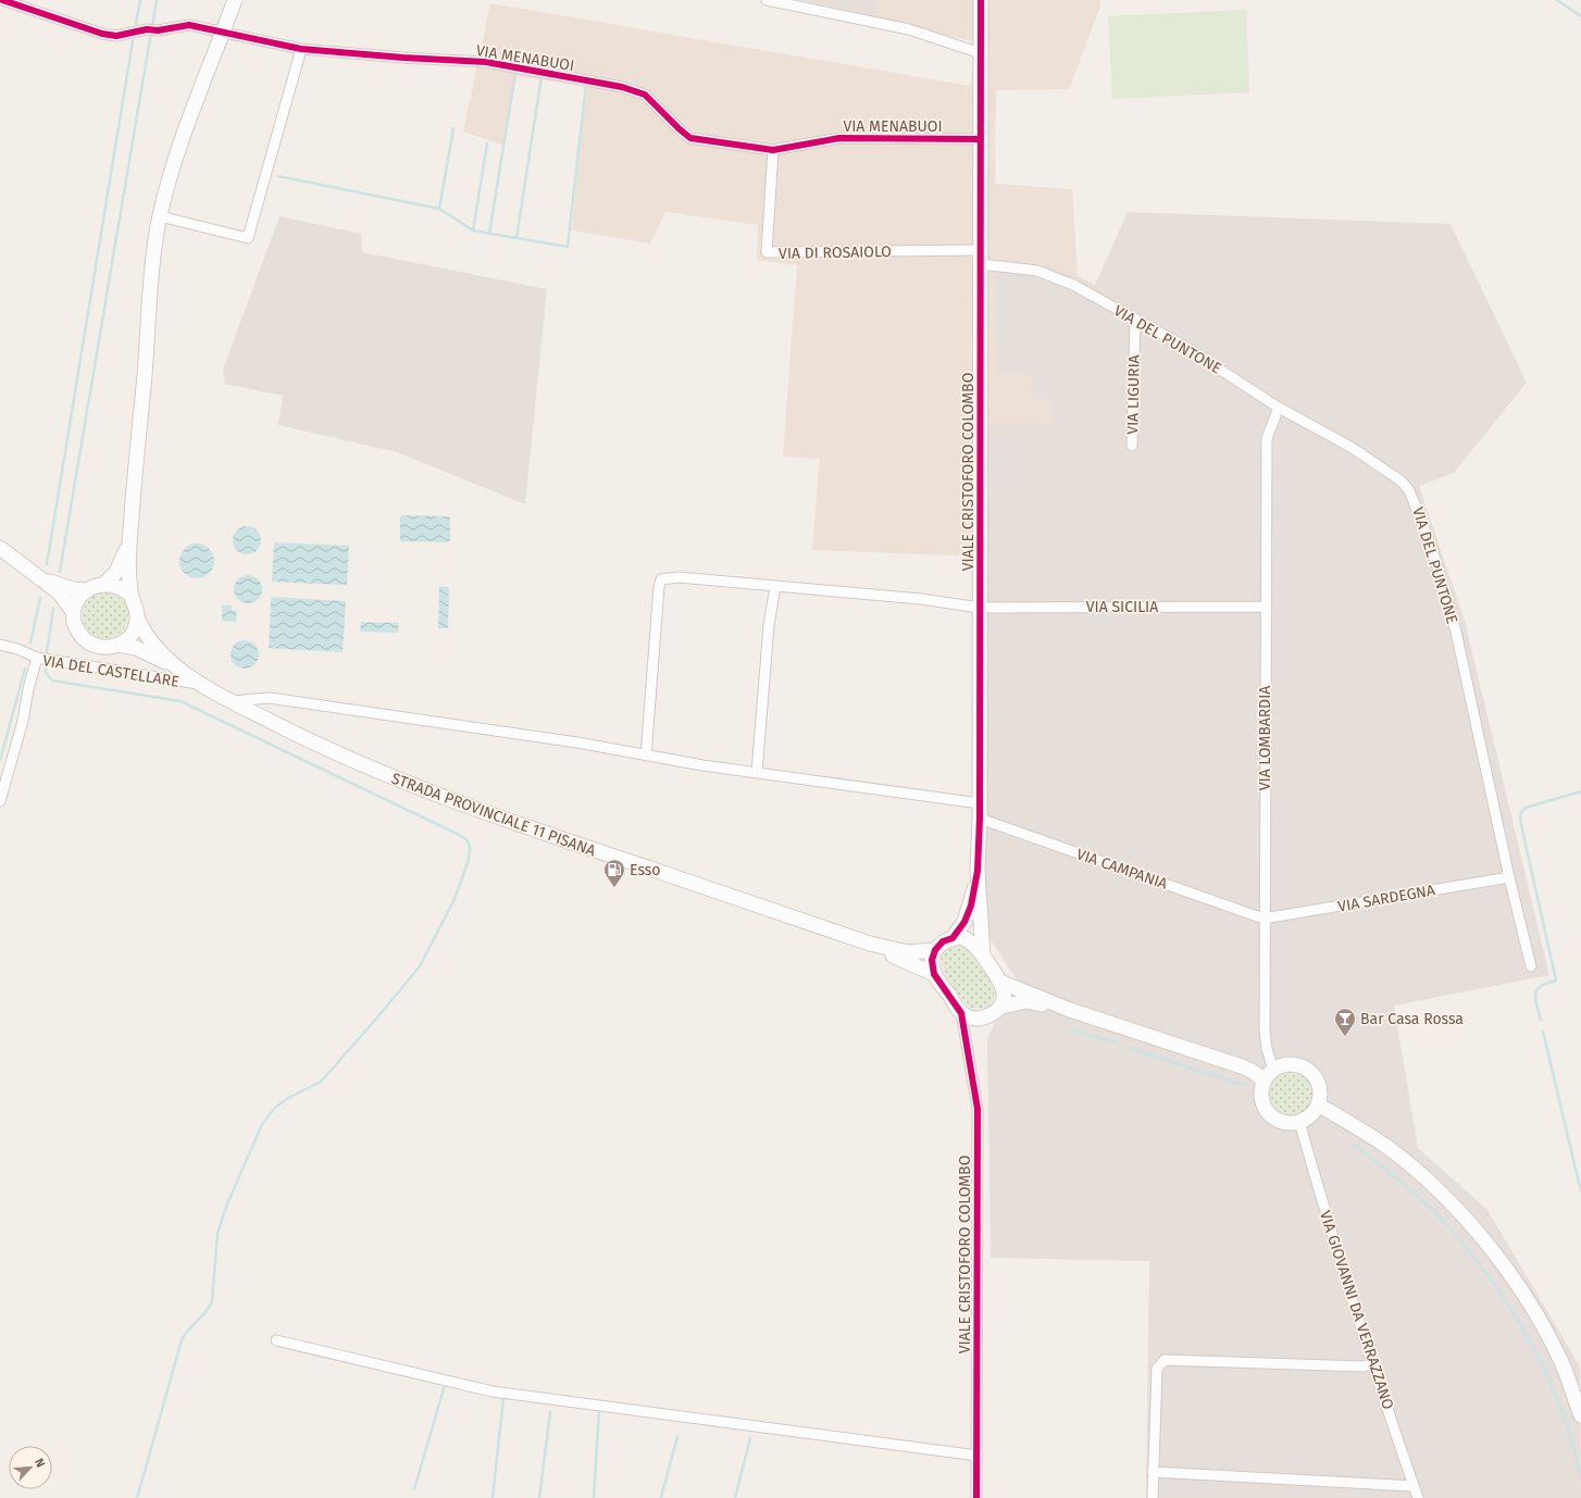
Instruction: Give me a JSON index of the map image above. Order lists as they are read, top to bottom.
{
  "streets": {
    "main road": ["VIALE CRISTOFORO COLOMBO", "STRADA PROVINCIALE 11 PISANA"],
    "street": [
      "VIA MENABUOI",
      "VIA DI ROSAIOLO",
      "VIA DEL PUNTONE",
      "VIA LIGURIA",
      "VIA SICILIA",
      "VIA DEL CASTELLARE",
      "VIA LOMBARDIA",
      "VIA CAMPANIA",
      "VIA SARDEGNA",
      "VIA GIOVANNI DA VERRAZZANO"
    ]
  },
  "crossings": [
    ["VIA MENABUOI", "VIA DI ROSAIOLO"],
    ["VIA MENABUOI", "VIALE CRISTOFORO COLOMBO"],
    ["VIA DI ROSAIOLO", "VIA DEL PUNTONE"],
    ["VIA DI ROSAIOLO", "VIALE CRISTOFORO COLOMBO"],
    ["VIA DEL PUNTONE", "VIA LIGURIA"],
    ["VIA DEL PUNTONE", "VIALE CRISTOFORO COLOMBO"],
    ["VIA DEL PUNTONE", "VIA LOMBARDIA"],
    ["VIA DEL PUNTONE", "VIA SARDEGNA"],
    ["VIALE CRISTOFORO COLOMBO", "VIA SICILIA"],
    ["VIALE CRISTOFORO COLOMBO", "STRADA PROVINCIALE 11 PISANA"],
    ["VIALE CRISTOFORO COLOMBO", "VIA CAMPANIA"],
    ["VIA SICILIA", "VIA LOMBARDIA"],
    ["VIA DEL CASTELLARE", "STRADA PROVINCIALE 11 PISANA"],
    ["VIA LOMBARDIA", "VIA CAMPANIA"],
    ["VIA LOMBARDIA", "VIA SARDEGNA"],
    ["VIA LOMBARDIA", "VIA GIOVANNI DA VERRAZZANO"],
    ["VIA CAMPANIA", "VIA SARDEGNA"]
  ],
  "places": {
    "fuel station": ["Esso"],
    "bar": ["Bar Casa Rossa"]
  },
  "north": "top right"
}
